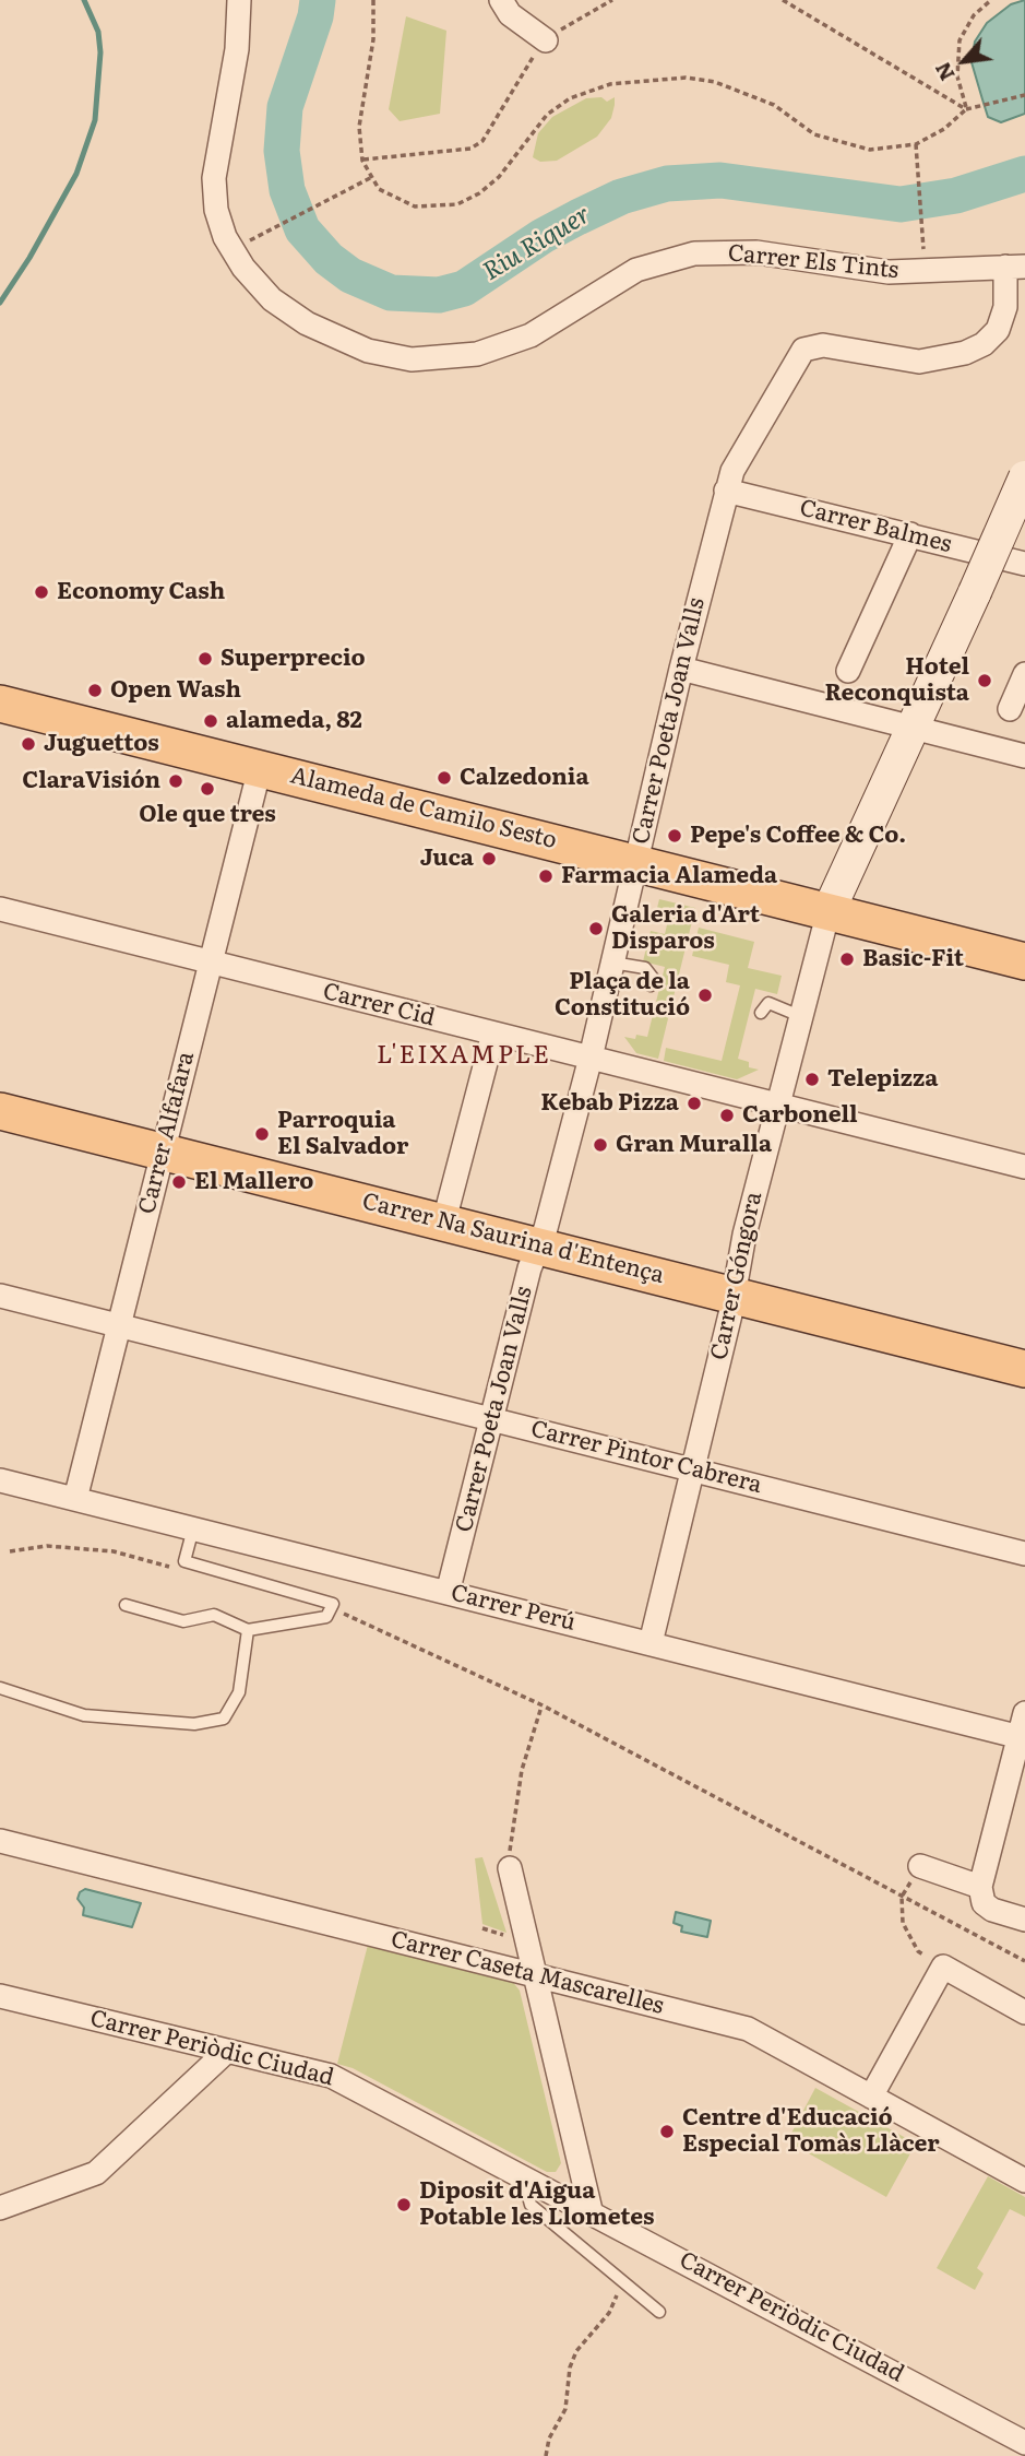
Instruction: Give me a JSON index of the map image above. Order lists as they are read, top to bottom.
{
  "streets": {
    "main road": ["Alameda de Camilo Sesto", "Carrer Na Saurina d'Entença"],
    "street": [
      "Carrer Els Tints",
      "Carrer Balmes",
      "Carrer Poeta Joan Valls",
      "Carrer Cid",
      "Carrer Alfafara",
      "Carrer Góngora",
      "Carrer Pintor Cabrera",
      "Carrer Perú",
      "Carrer Caseta Mascarelles",
      "Carrer Periòdic Ciudad"
    ]
  },
  "crossings": [
    ["Carrer Els Tints", "Carrer Poeta Joan Valls"],
    ["Carrer Balmes", "Carrer Poeta Joan Valls"],
    ["Carrer Poeta Joan Valls", "Alameda de Camilo Sesto"],
    ["Carrer Poeta Joan Valls", "Carrer Cid"],
    ["Carrer Poeta Joan Valls", "Carrer Na Saurina d'Entença"],
    ["Carrer Poeta Joan Valls", "Carrer Pintor Cabrera"],
    ["Carrer Poeta Joan Valls", "Carrer Perú"],
    ["Alameda de Camilo Sesto", "Carrer Alfafara"],
    ["Alameda de Camilo Sesto", "Carrer Góngora"],
    ["Carrer Cid", "Carrer Alfafara"],
    ["Carrer Cid", "Carrer Góngora"],
    ["Carrer Alfafara", "Carrer Na Saurina d'Entença"],
    ["Carrer Alfafara", "Carrer Pintor Cabrera"],
    ["Carrer Alfafara", "Carrer Perú"],
    ["Carrer Na Saurina d'Entença", "Carrer Góngora"],
    ["Carrer Góngora", "Carrer Pintor Cabrera"],
    ["Carrer Góngora", "Carrer Perú"]
  ],
  "districts": ["L'EIXAMPLE"],
  "water": ["Riu Riquer"],
  "places": [
    "Economy Cash",
    "Superprecio",
    "Hotel Reconquista",
    "Open Wash",
    "alameda, 82",
    "Juguettos",
    "Calzedonia",
    "ClaraVisión",
    "Ole que tres",
    "Pepe's Coffee & Co.",
    "Juca",
    "Farmacia Alameda",
    "Galeria d'Art Disparos",
    "Basic-Fit",
    "Plaça de la Constitució",
    "Telepizza",
    "Kebab Pizza",
    "Carbonell",
    "Parroquia El Salvador",
    "Gran Muralla",
    "El Mallero",
    "Centre d'Educació Especial Tomàs Llàcer",
    "Diposit d'Aigua Potable les Llometes"
  ],
  "north": "bottom left"
}
